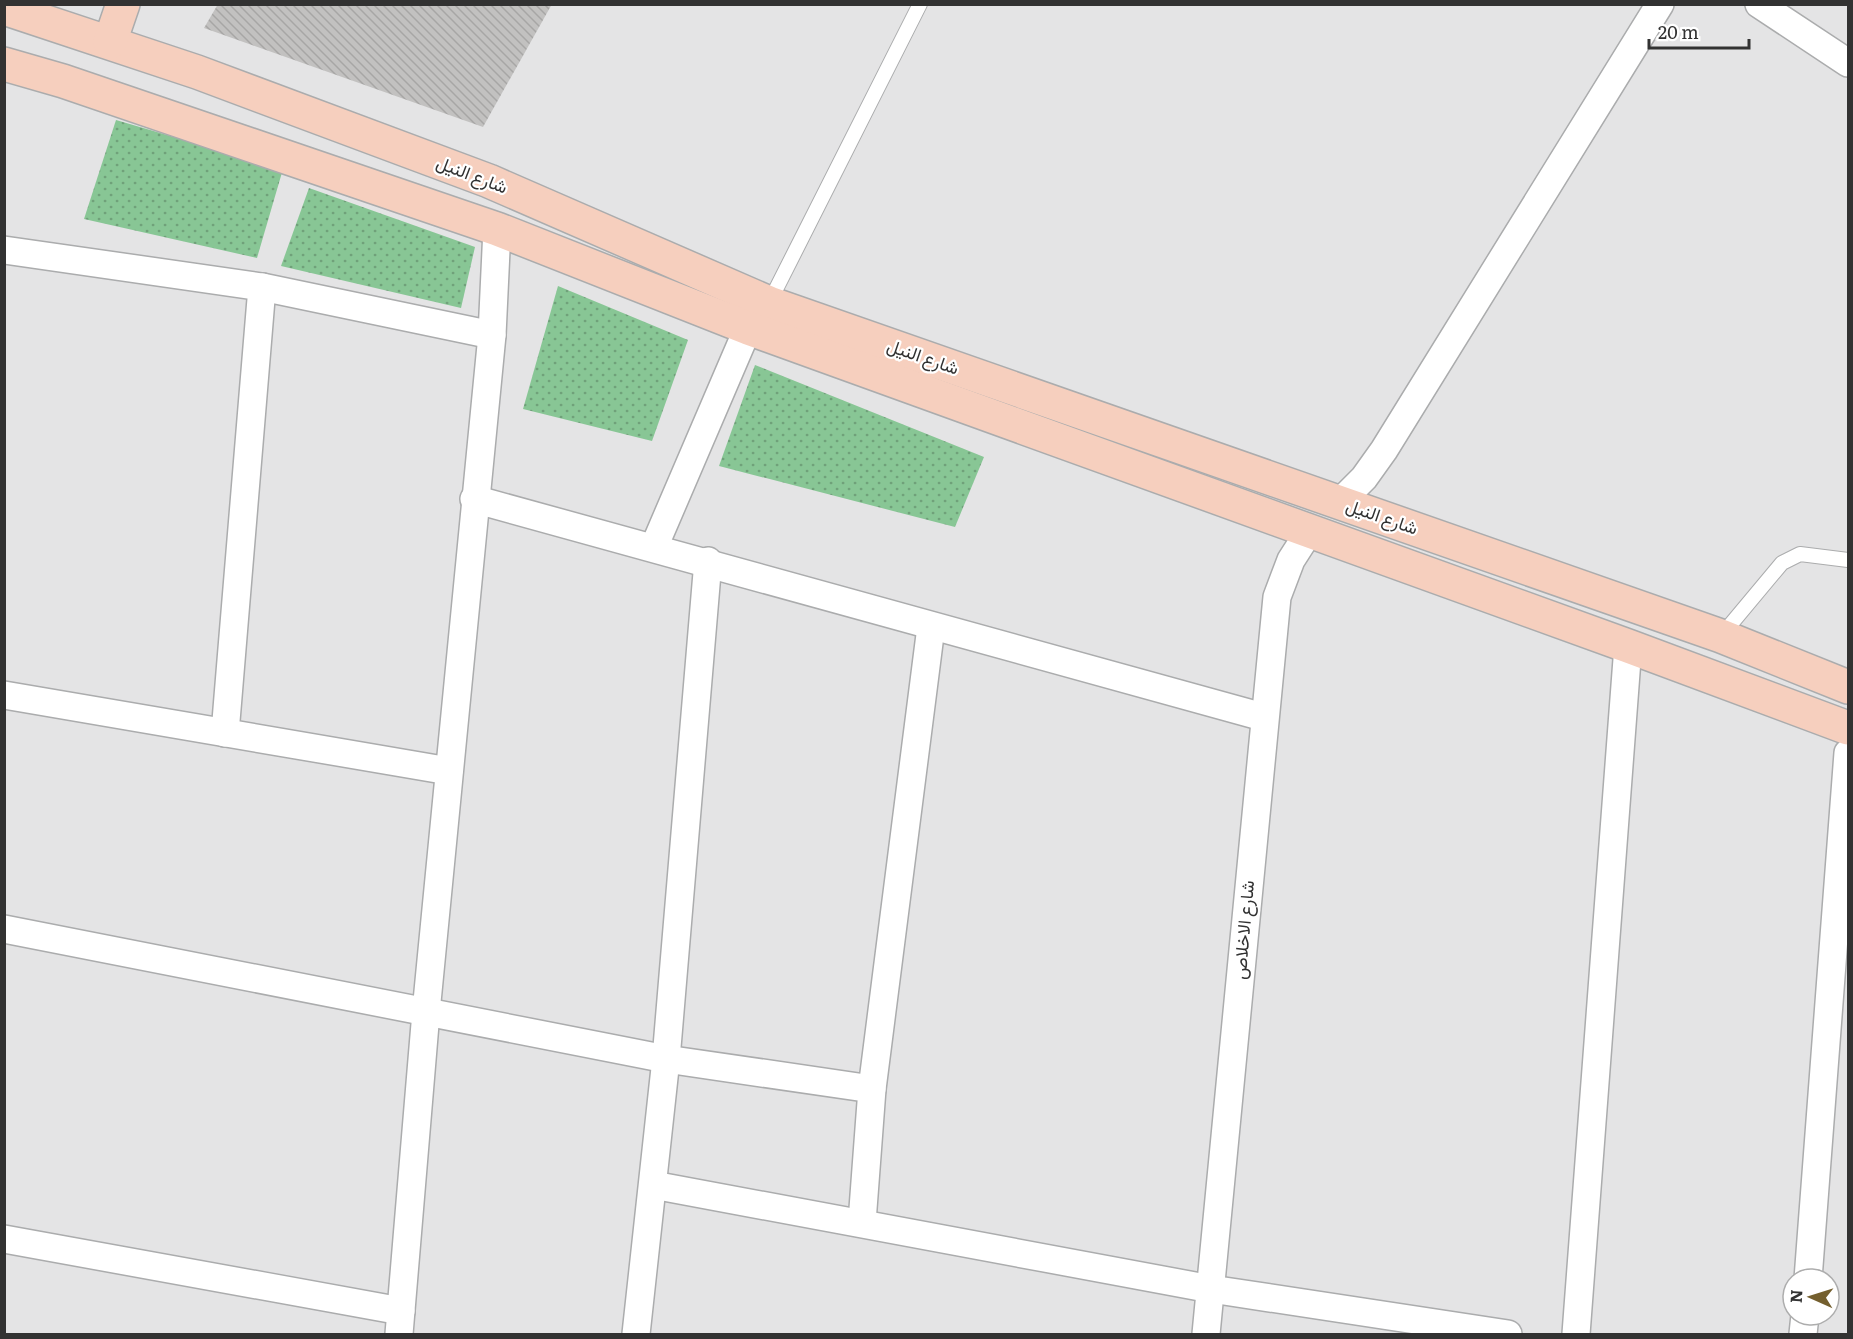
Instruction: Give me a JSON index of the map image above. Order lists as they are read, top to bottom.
{
  "streets": {
    "main road": ["شارع النيل"],
    "street": ["شارع الاخلاص"]
  },
  "scale_bar": "20 m",
  "north": "left"
}
